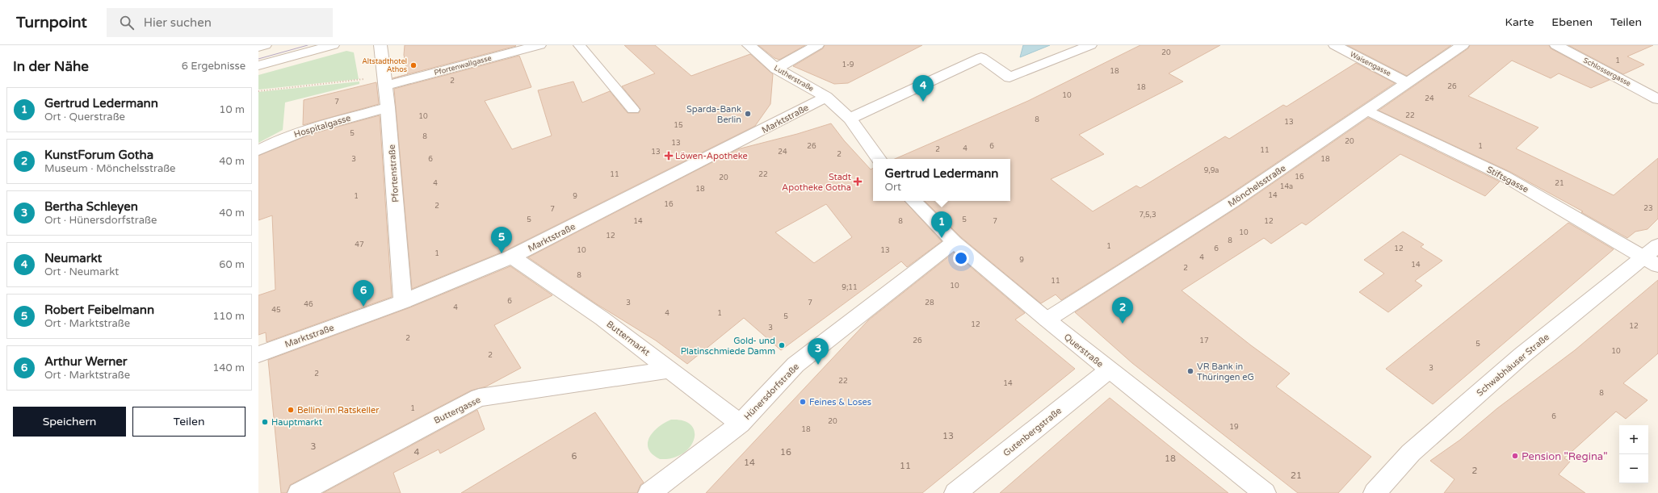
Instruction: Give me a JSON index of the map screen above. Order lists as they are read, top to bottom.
{
  "streets": {
    "street": [
      "Waisengasse",
      "Pfortenwallgasse",
      "Schlossergasse",
      "Lutherstraße",
      "Marktstraße",
      "Hospitalgasse",
      "Pfortenstraße",
      "Stiftsgasse",
      "Mönchelsstraße",
      "Buttermarkt",
      "Querstraße",
      "Schwabhäuser Straße",
      "Hünersdorfstraße",
      "Buttergasse",
      "Gutenbergstraße"
    ]
  },
  "crossings": [
    ["Waisengasse", "Mönchelsstraße"],
    ["Pfortenwallgasse", "Pfortenstraße"],
    ["Lutherstraße", "Marktstraße"],
    ["Marktstraße", "Pfortenstraße"],
    ["Marktstraße", "Buttermarkt"],
    ["Hospitalgasse", "Pfortenstraße"],
    ["Stiftsgasse", "Mönchelsstraße"],
    ["Stiftsgasse", "Schwabhäuser Straße"],
    ["Mönchelsstraße", "Querstraße"],
    ["Buttermarkt", "Hünersdorfstraße"],
    ["Buttermarkt", "Buttergasse"],
    ["Querstraße", "Hünersdorfstraße"],
    ["Querstraße", "Gutenbergstraße"]
  ],
  "places": {
    "other": [
      "Altstadthotel Athos",
      "Sparda-Bank Berlin",
      "Gold- und Platinschmiede Damm",
      "VR Bank in Thüringen eG",
      "Feines & Loses",
      "Bellini im Ratskeller",
      "Hauptmarkt",
      "Pension \"Regina\""
    ],
    "health": ["Löwen-Apotheke", "Stadt Apotheke Gotha"]
  },
  "house_numbers": [
    "20",
    "1",
    "1-9",
    "18",
    "2",
    "26",
    "18",
    "10",
    "24",
    "7",
    "22",
    "10",
    "8",
    "13",
    "15",
    "5",
    "8",
    "20",
    "13",
    "26",
    "6",
    "1",
    "4",
    "2",
    "11",
    "13",
    "24",
    "2",
    "3",
    "6",
    "18",
    "9,9a",
    "11",
    "22",
    "16",
    "20",
    "4",
    "21",
    "14a",
    "18",
    "14",
    "1",
    "9",
    "16",
    "2",
    "23",
    "7",
    "7,5,3",
    "5",
    "5",
    "14",
    "8",
    "7",
    "12",
    "10",
    "12",
    "8",
    "47",
    "1",
    "6",
    "12",
    "10",
    "13",
    "1",
    "4",
    "9",
    "14",
    "2",
    "8",
    "11",
    "10",
    "9;11",
    "6",
    "3",
    "7",
    "28",
    "46",
    "4",
    "45",
    "4",
    "1",
    "5",
    "12",
    "12",
    "3",
    "2",
    "26",
    "17",
    "5",
    "10",
    "2",
    "3",
    "2",
    "22",
    "14",
    "8",
    "1",
    "6",
    "20",
    "19",
    "18",
    "13",
    "3",
    "4",
    "16",
    "6",
    "18",
    "14",
    "11",
    "2",
    "21"
  ],
  "page": {
    "header": "Turnpoint",
    "search": "Hier suchen",
    "nav": ["Karte", "Ebenen", "Teilen"],
    "heading": ["In der Nähe", "6 Ergebnisse"],
    "pins": [
      "4",
      "1",
      "5",
      "6",
      "2",
      "3"
    ],
    "list": [
      {
        "mark": "1",
        "name": "Gertrud Ledermann",
        "note": "Ort · Querstraße",
        "value": "10 m"
      },
      {
        "mark": "2",
        "name": "KunstForum Gotha",
        "note": "Museum · Mönchelsstraße",
        "value": "40 m"
      },
      {
        "mark": "3",
        "name": "Bertha Schleyen",
        "note": "Ort · Hünersdorfstraße",
        "value": "40 m"
      },
      {
        "mark": "4",
        "name": "Neumarkt",
        "note": "Ort · Neumarkt",
        "value": "60 m"
      },
      {
        "mark": "5",
        "name": "Robert Feibelmann",
        "note": "Ort · Marktstraße",
        "value": "110 m"
      },
      {
        "mark": "6",
        "name": "Arthur Werner",
        "note": "Ort · Marktstraße",
        "value": "140 m"
      }
    ],
    "popup": ["Gertrud Ledermann", "Ort"],
    "buttons": ["Speichern", "Teilen"],
    "map_buttons": ["+", "−"]
  }
}
